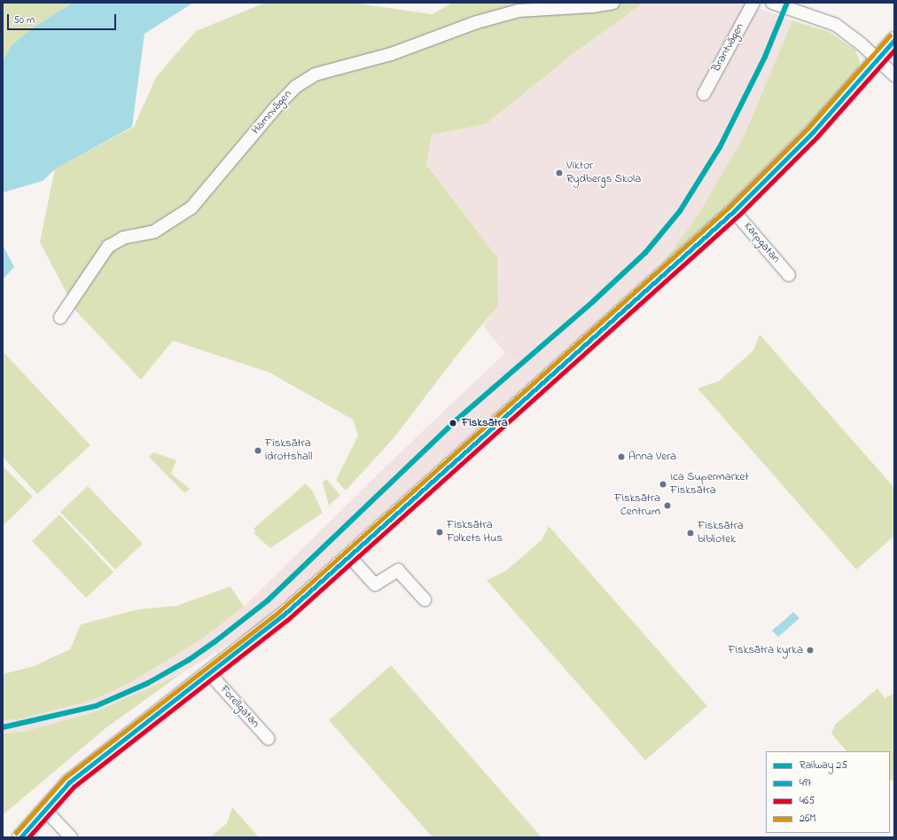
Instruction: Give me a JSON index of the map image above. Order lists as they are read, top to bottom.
{
  "streets": {
    "street": [
      "Brantvägen",
      "Hamnvägen",
      "Karpgatan",
      "Forellgatan"
    ]
  },
  "places": [
    "Viktor Rydbergs Skola",
    "Fisksätra",
    "Fisksätra idrottshall",
    "Anna Vera",
    "Ica Supermarket Fisksätra",
    "Fisksätra Centrum",
    "Fisksätra Folkets Hus",
    "Fisksätra bibliotek",
    "Fisksätra kyrka"
  ],
  "lines": [
    "rail line 25",
    "transit line 26M",
    "transit line 497",
    "transit line 465"
  ],
  "legend": [
    "Railway 25",
    "497",
    "465",
    "26M"
  ],
  "scale_bar": "50 m"
}
